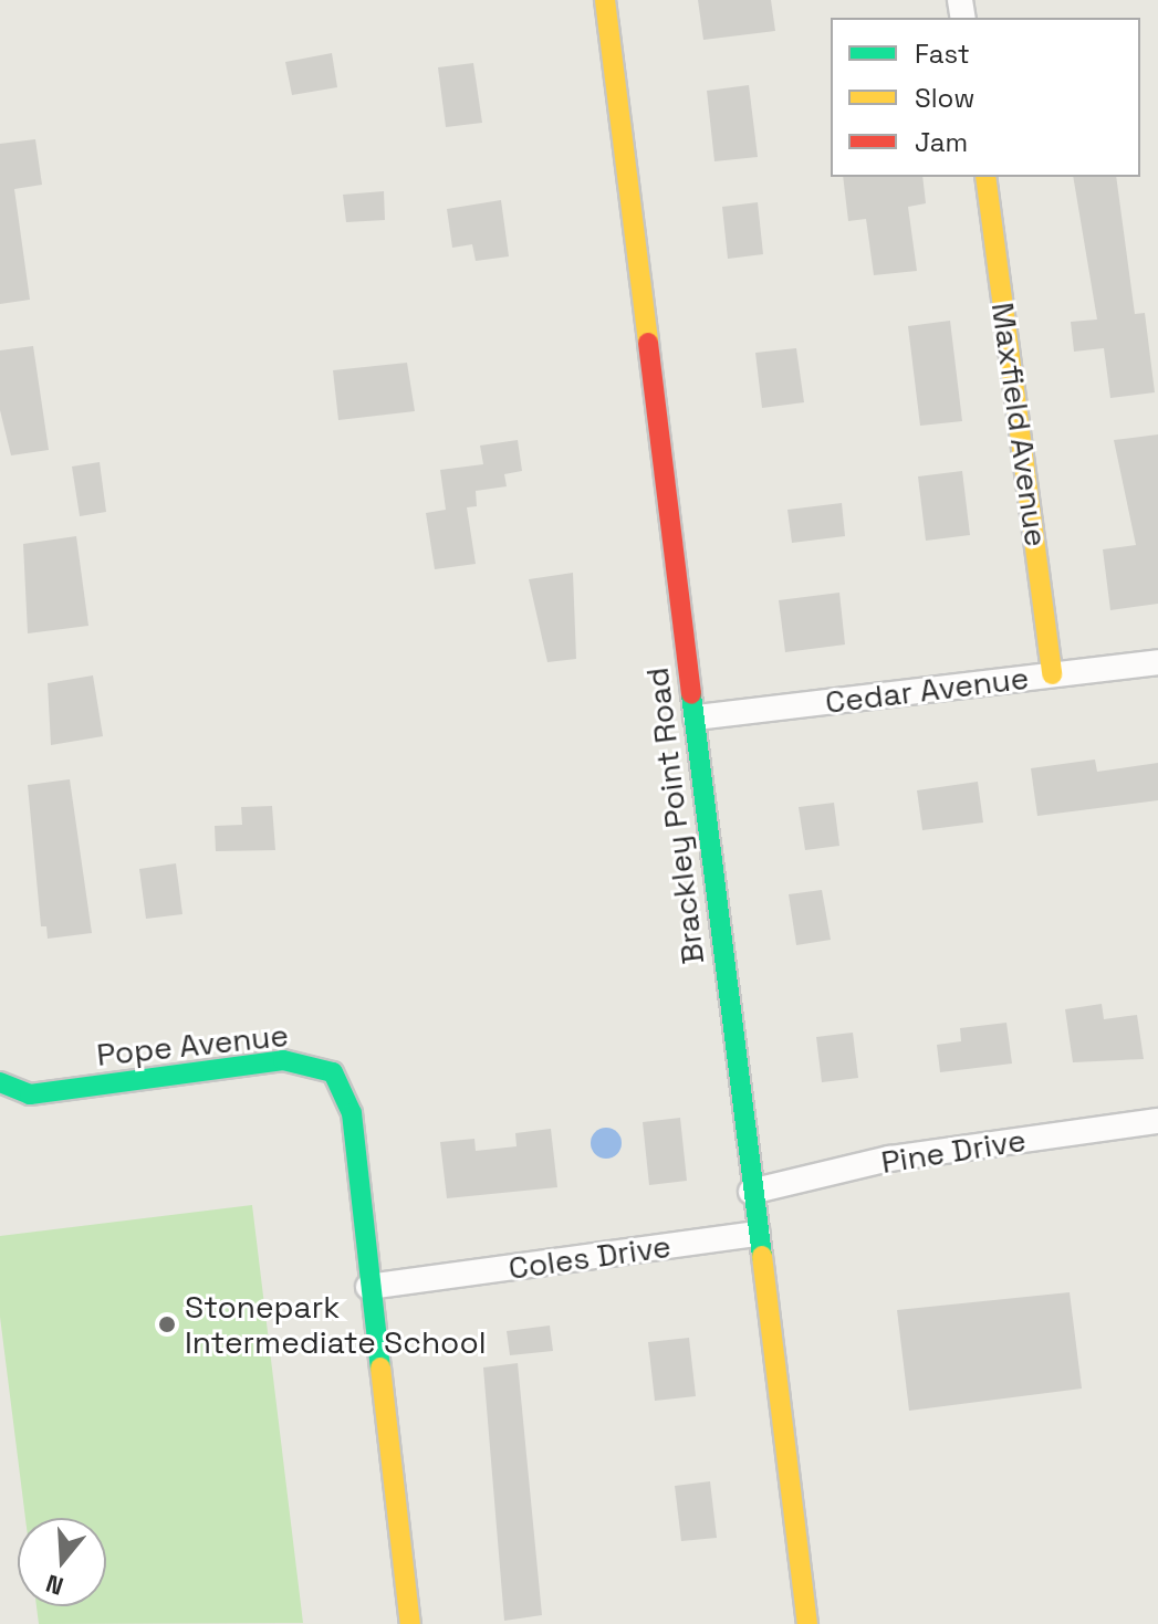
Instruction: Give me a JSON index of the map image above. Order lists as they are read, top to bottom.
{
  "streets": {
    "main road": ["Maxfield Avenue", "Brackley Point Road", "Pope Avenue"],
    "street": ["Cedar Avenue", "Pine Drive", "Coles Drive"]
  },
  "crossings": [
    ["Maxfield Avenue", "Cedar Avenue"],
    ["Cedar Avenue", "Brackley Point Road"],
    ["Brackley Point Road", "Pine Drive"],
    ["Brackley Point Road", "Coles Drive"],
    ["Pope Avenue", "Coles Drive"]
  ],
  "places": ["Stonepark Intermediate School"],
  "legend": ["Fast", "Slow", "Jam"],
  "north": "bottom"
}
